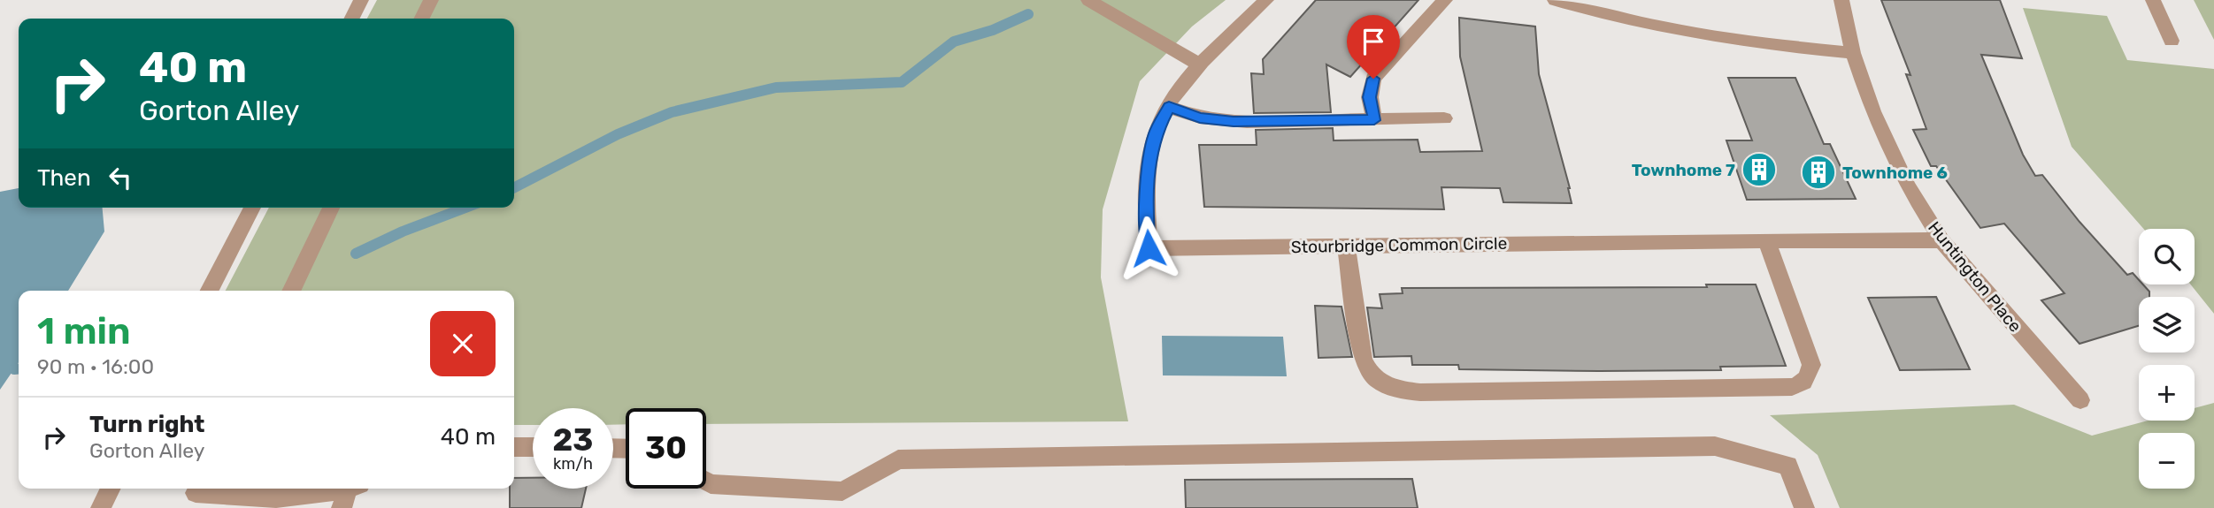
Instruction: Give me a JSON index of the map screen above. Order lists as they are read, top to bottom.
{
  "streets": {
    "street": ["Stourbridge Common Circle", "Huntington Place"]
  },
  "crossings": [
    ["Stourbridge Common Circle", "Huntington Place"]
  ],
  "places": {
    "building": ["Townhome 7", "Townhome 6"]
  },
  "page": {
    "turn": ["40 m", "Gorton Alley"],
    "then": "Then",
    "map_buttons": ["+", "−"],
    "heading": ["1 min", "90 m · 16:00"],
    "list": [
      {
        "name": "Turn right",
        "note": "Gorton Alley",
        "value": "40 m"
      }
    ],
    "speed": "23 km/h",
    "limit": "30"
  }
}
